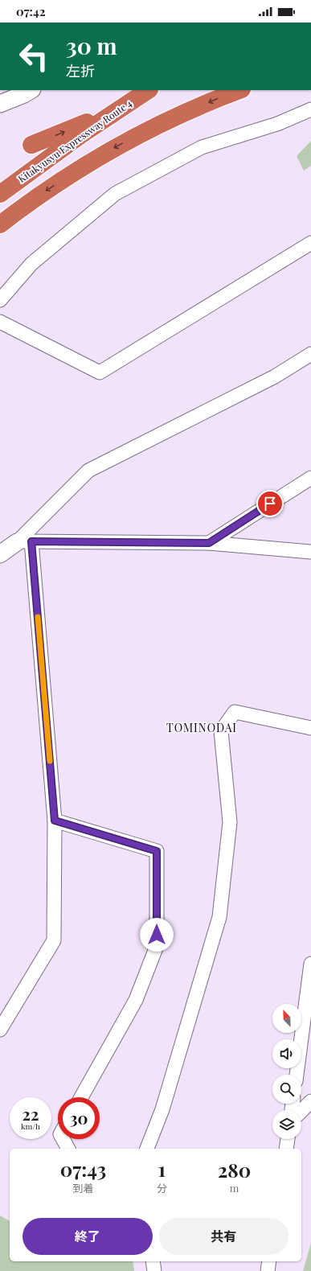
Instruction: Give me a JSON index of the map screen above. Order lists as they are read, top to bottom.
{
  "streets": {
    "highway": ["Kitakyusyu Expressway Route 4"]
  },
  "districts": ["TOMINODAI"],
  "north": "top left",
  "page": {
    "status": "07:42",
    "turn": ["30 m", "左折"],
    "speed": "22 km/h",
    "limit": "30",
    "eta": [
      "07:43",
      "到着",
      "1",
      "分",
      "280",
      "m"
    ],
    "buttons": ["終了", "共有"]
  }
}
